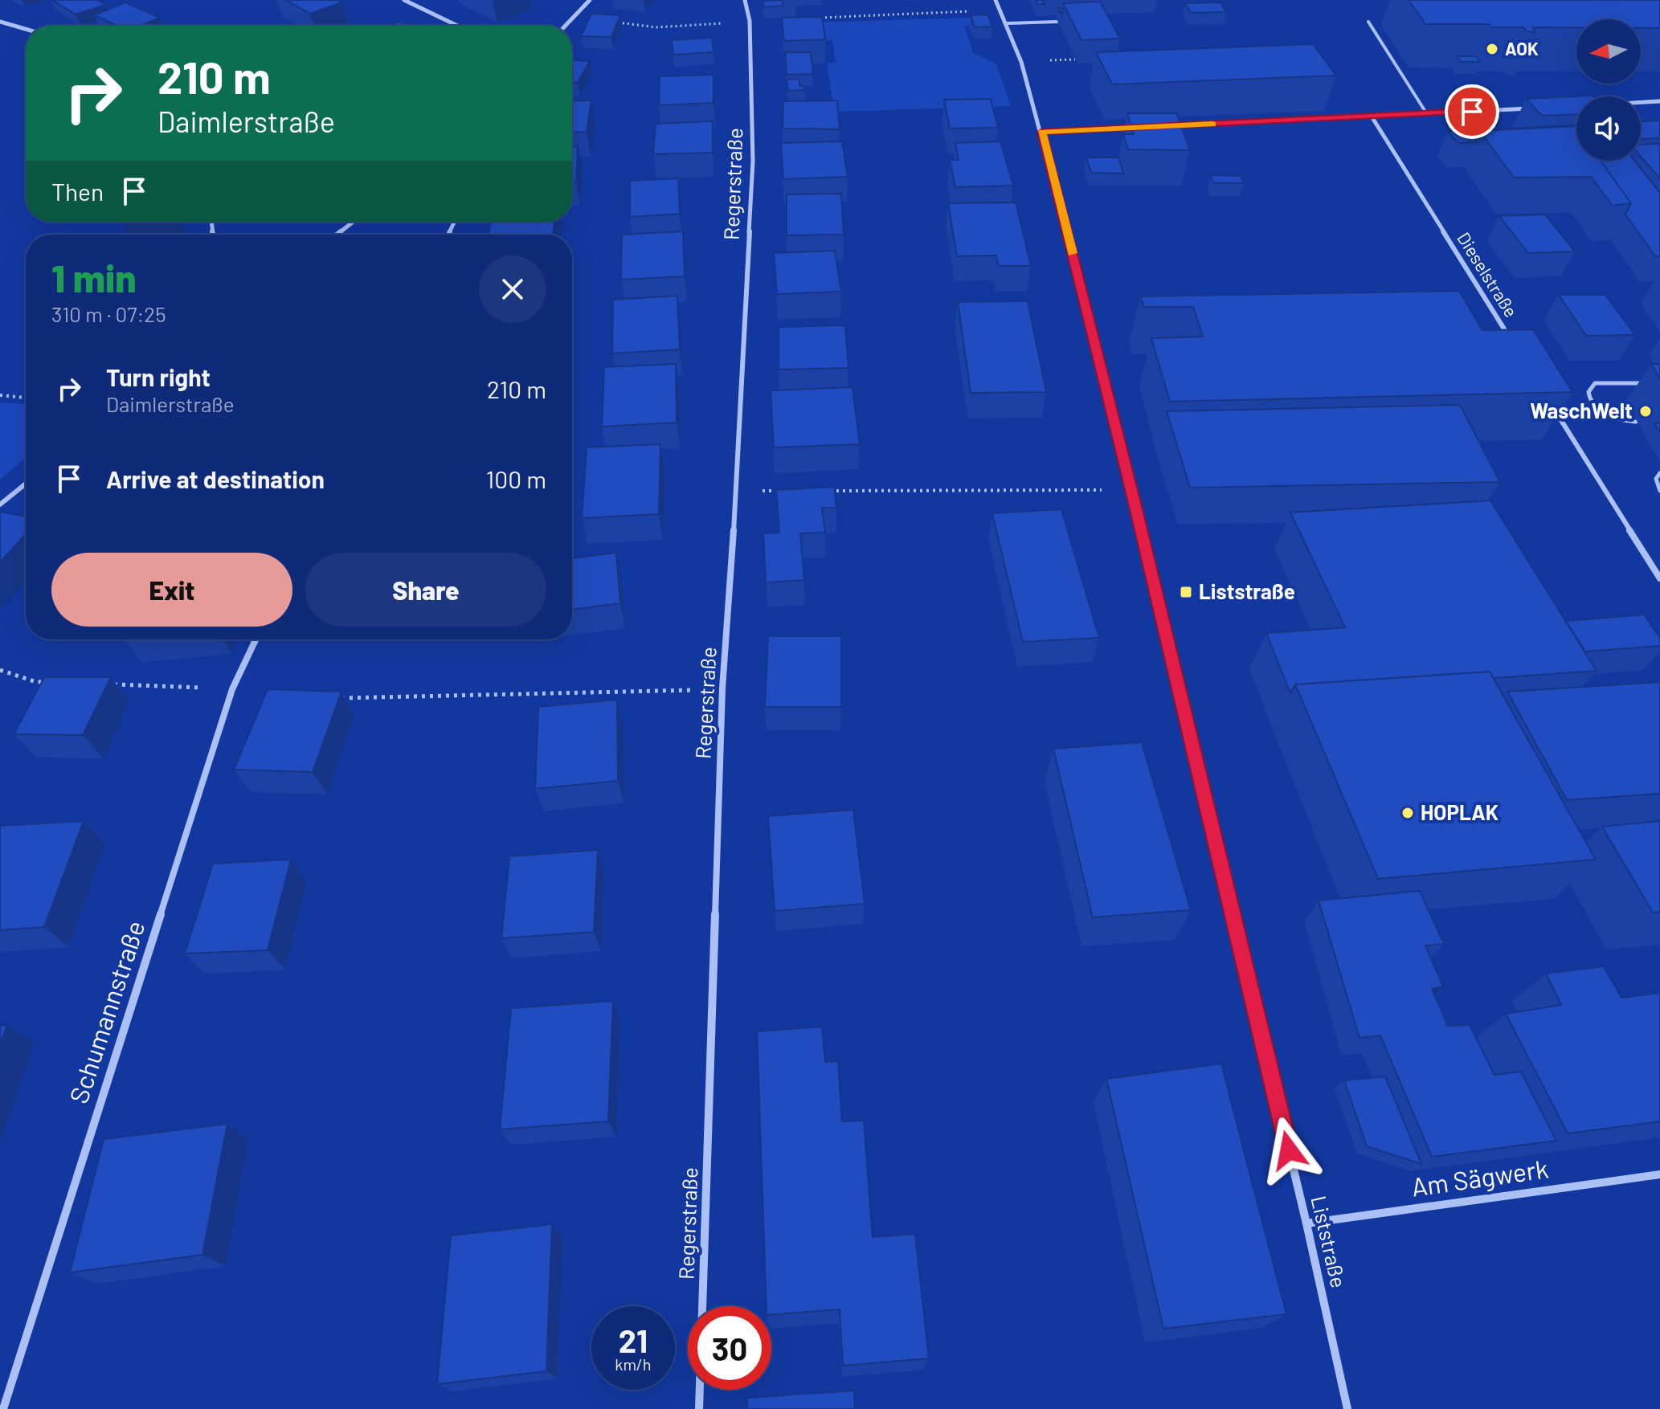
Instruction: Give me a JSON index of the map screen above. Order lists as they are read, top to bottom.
{
  "streets": {
    "street": [
      "Regerstraße",
      "Dieselstraße",
      "Schumannstraße",
      "Am Sägwerk",
      "Liststraße"
    ]
  },
  "crossings": [
    ["Am Sägwerk", "Liststraße"]
  ],
  "places": {
    "other": ["AOK", "WaschWelt", "HOPLAK"],
    "transit": ["Liststraße"]
  },
  "north": "left",
  "page": {
    "turn": ["210 m", "Daimlerstraße"],
    "then": "Then",
    "heading": ["1 min", "310 m · 07:25"],
    "list": [
      {
        "name": "Turn right",
        "note": "Daimlerstraße",
        "value": "210 m"
      },
      {
        "name": "Arrive at destination",
        "value": "100 m"
      }
    ],
    "buttons": ["Exit", "Share"],
    "speed": "21 km/h",
    "limit": "30"
  }
}
